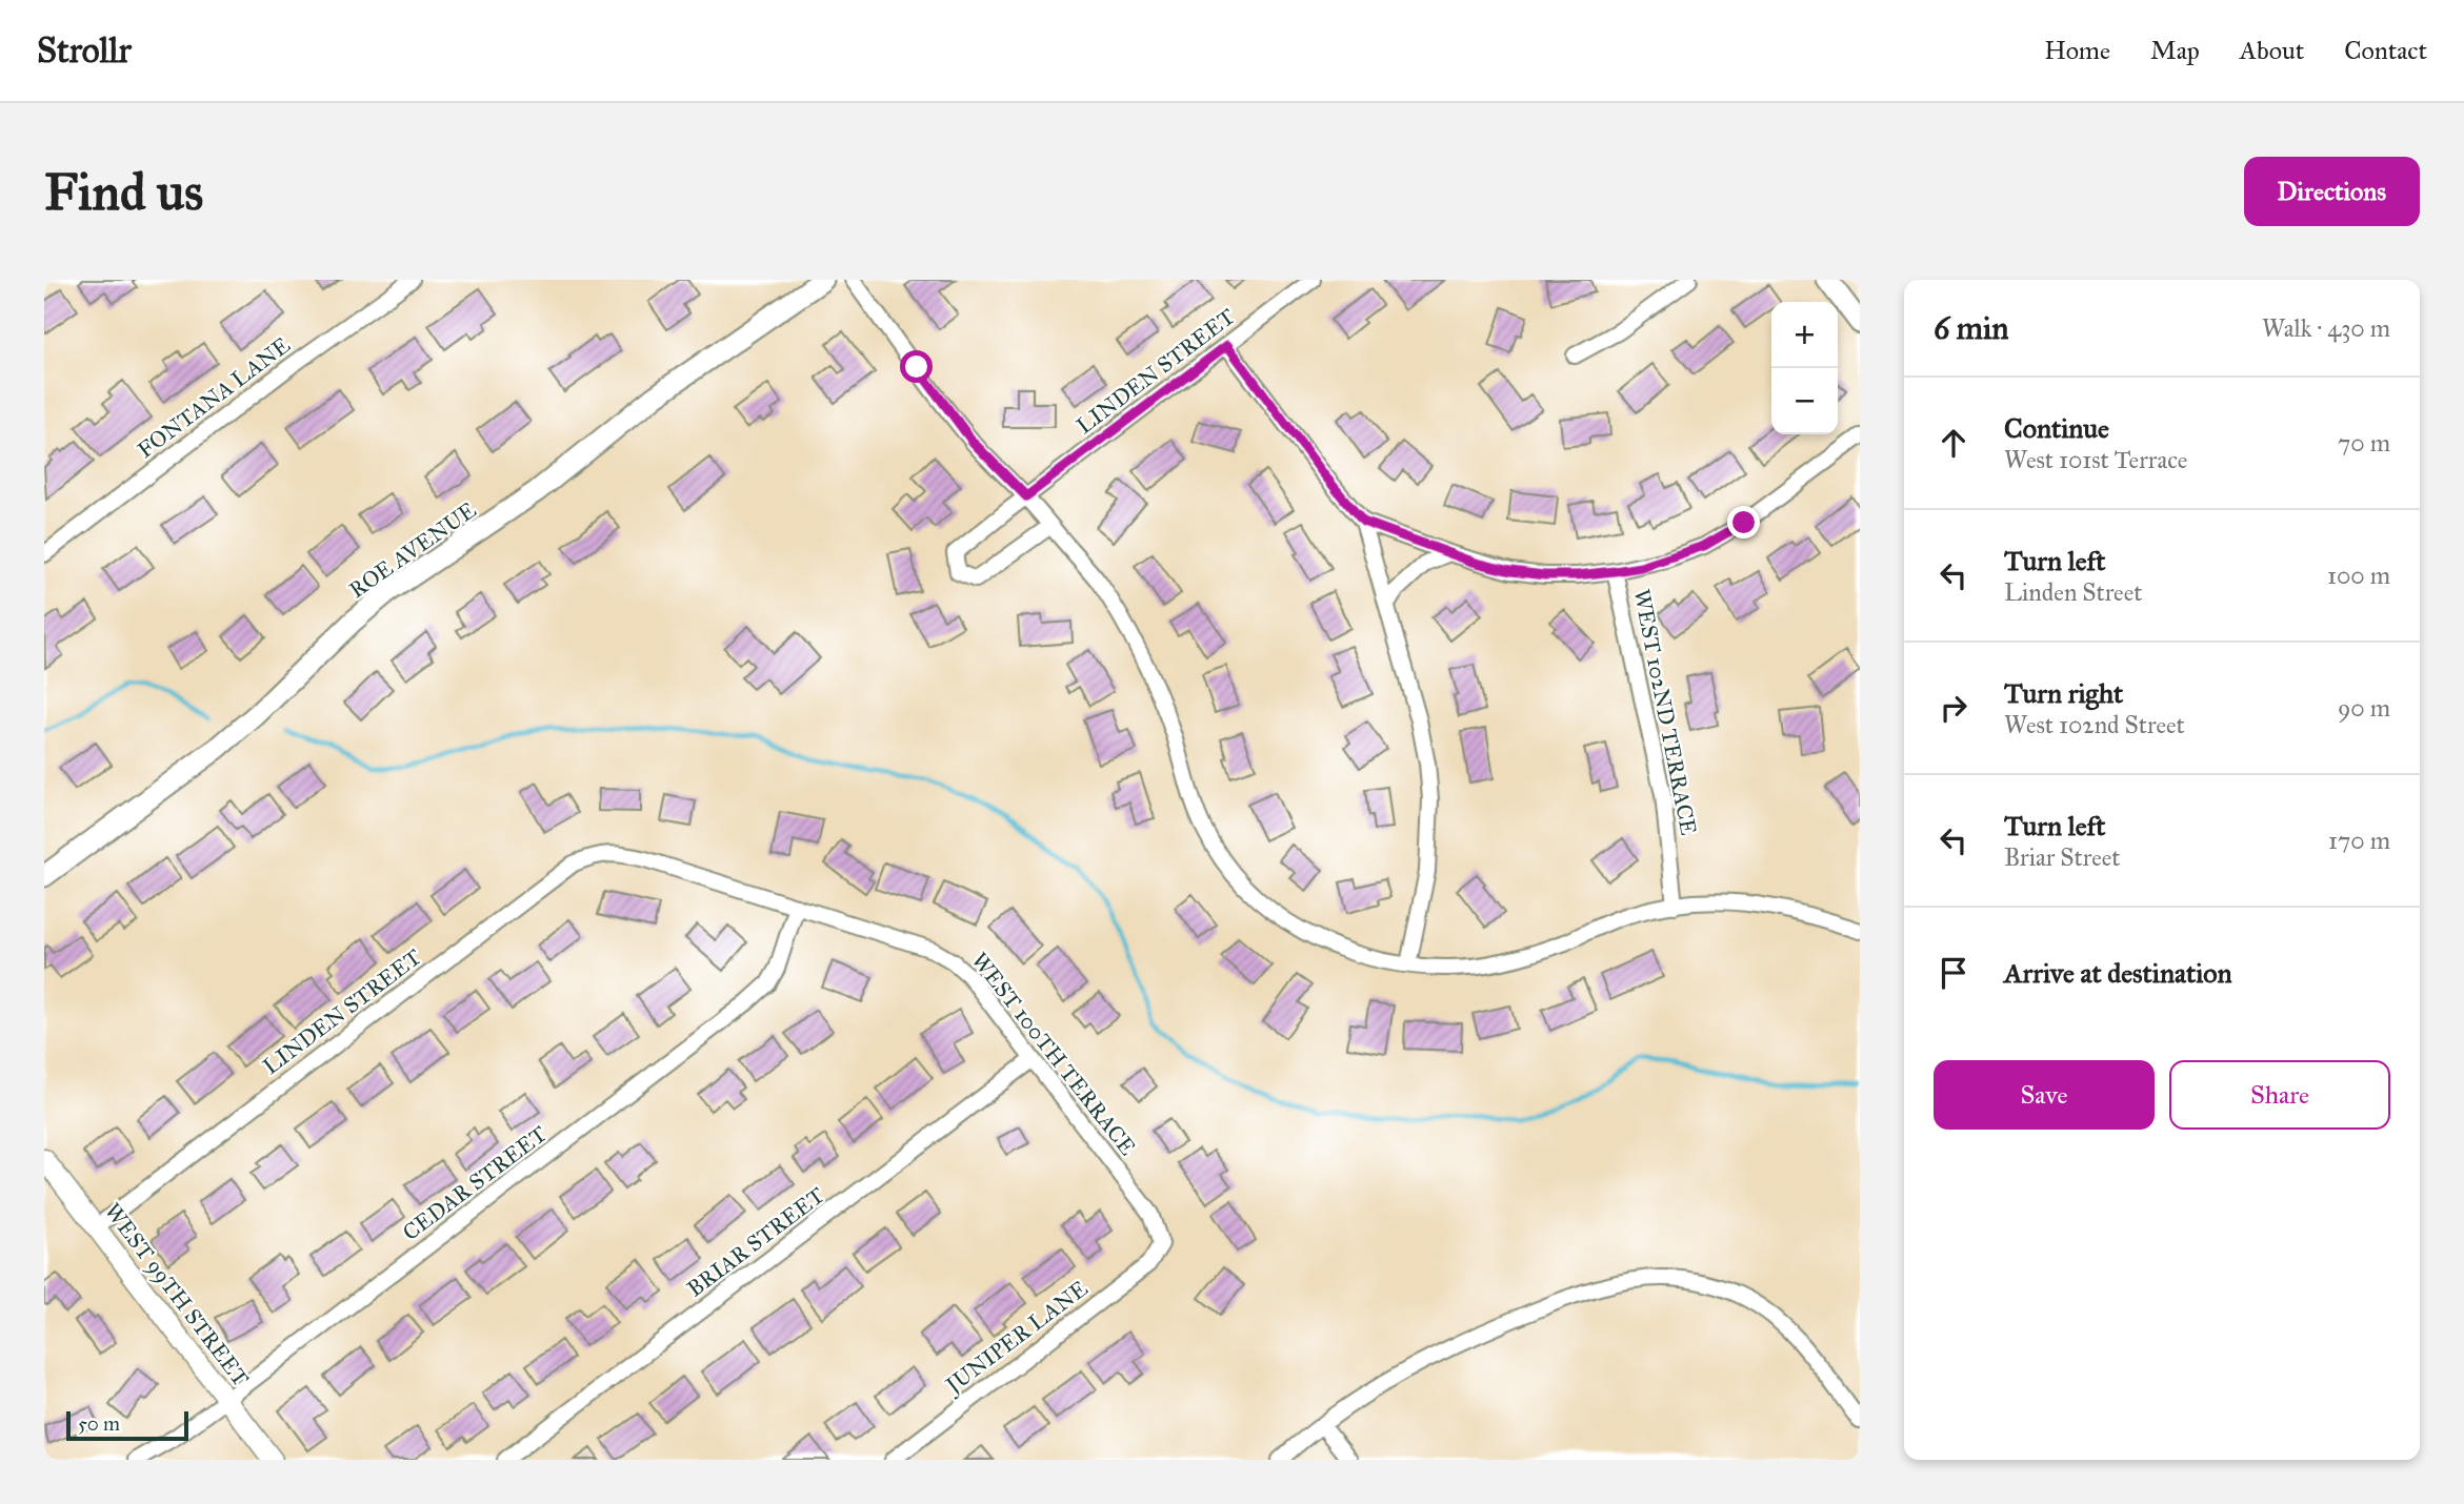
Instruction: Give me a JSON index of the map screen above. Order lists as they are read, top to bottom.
{
  "streets": {
    "main road": ["ROE AVENUE"],
    "street": [
      "LINDEN STREET",
      "FONTANA LANE",
      "WEST 102ND TERRACE",
      "WEST 100TH TERRACE",
      "CEDAR STREET",
      "BRIAR STREET",
      "WEST 99TH STREET",
      "JUNIPER LANE"
    ]
  },
  "crossings": [
    ["LINDEN STREET", "WEST 100TH TERRACE"],
    ["LINDEN STREET", "WEST 99TH STREET"],
    ["WEST 100TH TERRACE", "CEDAR STREET"],
    ["WEST 100TH TERRACE", "BRIAR STREET"],
    ["WEST 100TH TERRACE", "JUNIPER LANE"],
    ["CEDAR STREET", "WEST 99TH STREET"]
  ],
  "scale_bar": "50 m",
  "page": {
    "header": "Strollr",
    "nav": [
      "Home",
      "Map",
      "About",
      "Contact"
    ],
    "buttons": [
      "Directions",
      ["Save", "Share"]
    ],
    "title": "Find us",
    "heading": ["6 min", "Walk · 430 m"],
    "map_buttons": ["+", "−"],
    "list": [
      ["Continue", "West 101st Terrace", "70 m"],
      ["Turn left", "Linden Street", "100 m"],
      ["Turn right", "West 102nd Street", "90 m"],
      ["Turn left", "Briar Street", "170 m"],
      "Arrive at destination"
    ],
    "scale": "50 m"
  }
}
